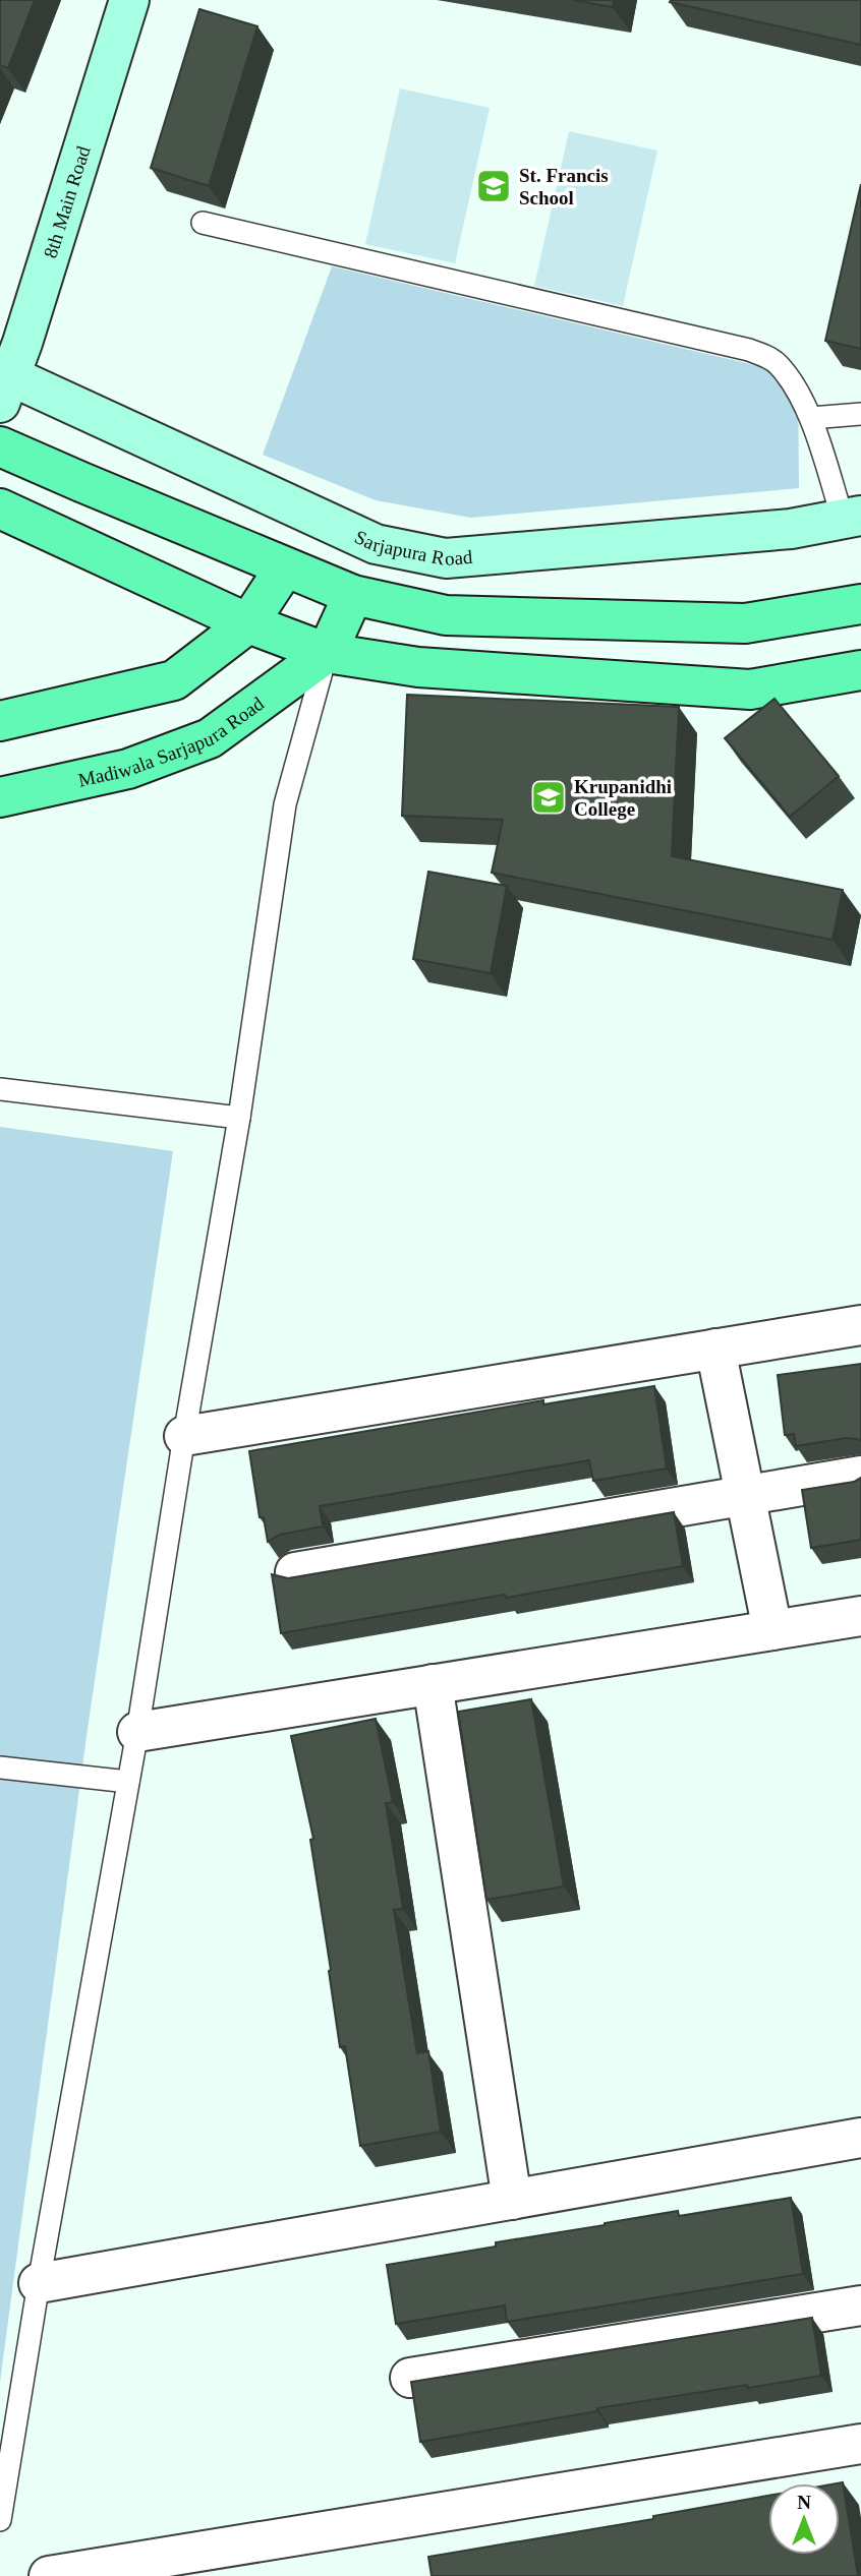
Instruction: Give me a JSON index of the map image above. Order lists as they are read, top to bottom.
{
  "streets": {
    "main road": ["Madiwala Sarjapura Road"],
    "street": ["8th Main Road", "Sarjapura Road"]
  },
  "crossings": [
    ["8th Main Road", "Sarjapura Road"]
  ],
  "places": {
    "school or university": ["St. Francis School", "Krupanidhi College"]
  },
  "north": "top"
}
